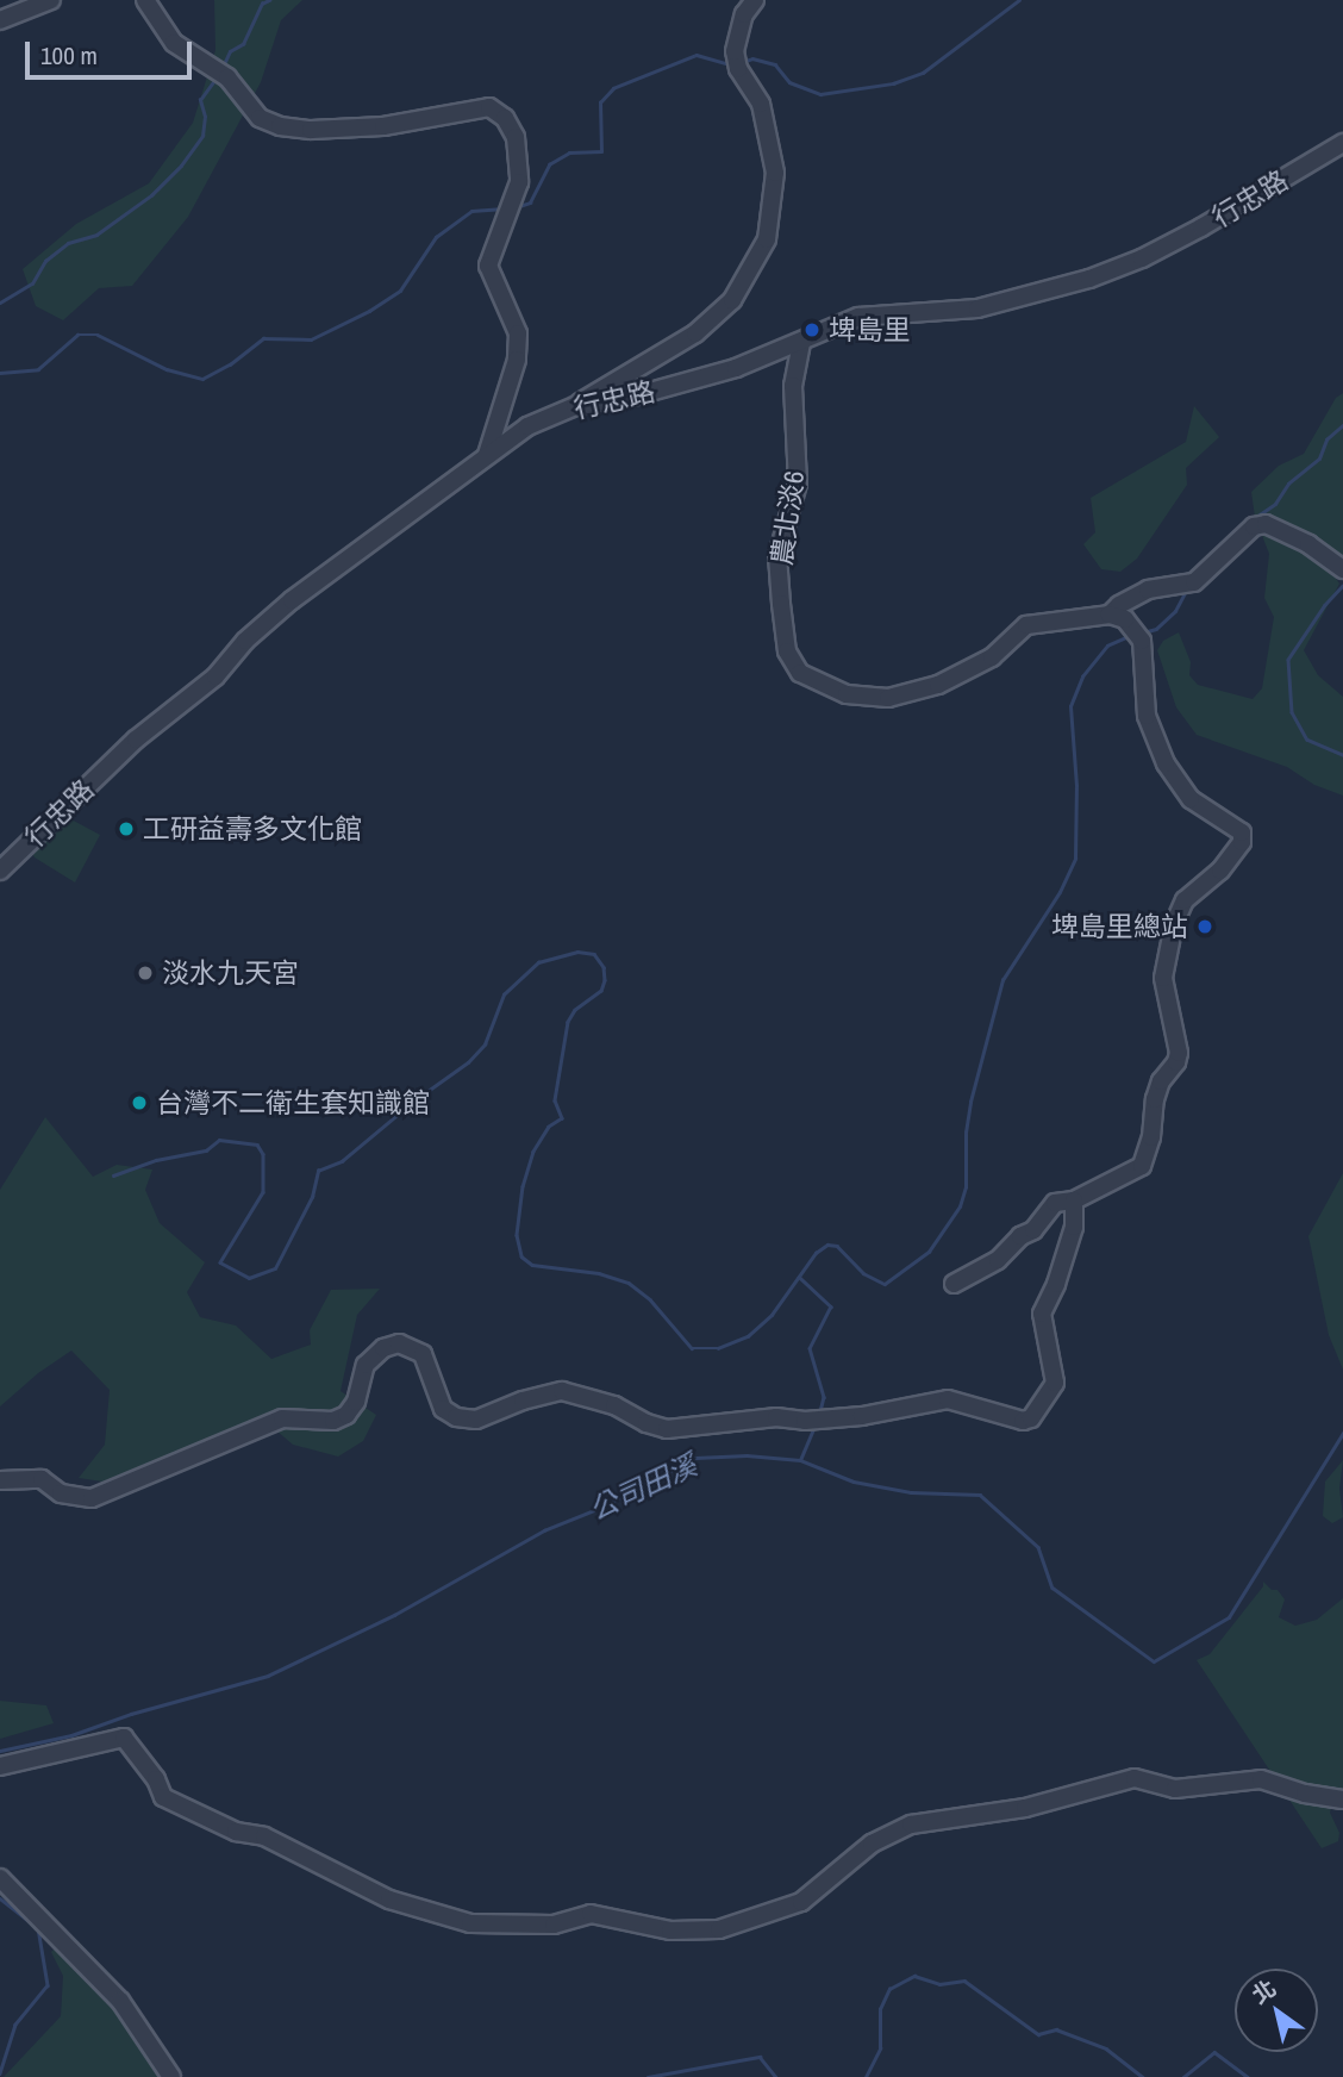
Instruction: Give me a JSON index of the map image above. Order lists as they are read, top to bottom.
{
  "streets": {
    "street": ["行忠路", "農北淡6"]
  },
  "crossings": [
    ["行忠路", "農北淡6"]
  ],
  "water": ["公司田溪"],
  "places": [
    "埤島里",
    "工研益壽多文化館",
    "埤島里總站",
    "淡水九天宮",
    "台灣不二衛生套知識館"
  ],
  "scale_bar": "100 m",
  "north": "top left"
}
